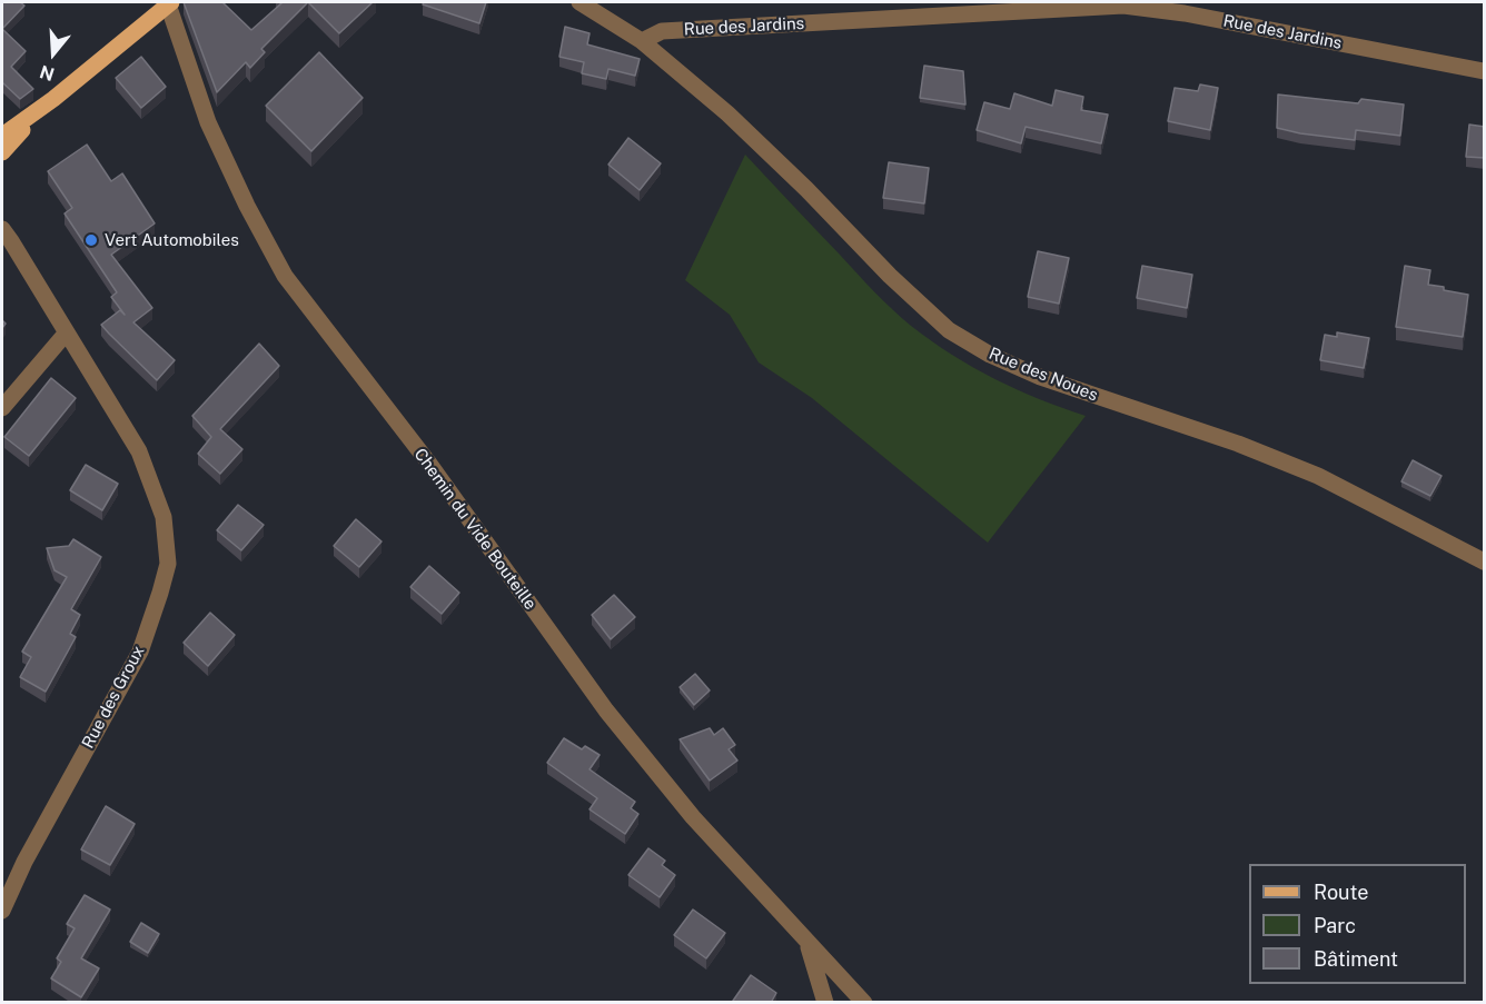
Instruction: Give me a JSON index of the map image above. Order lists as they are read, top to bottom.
{
  "streets": {
    "street": [
      "Rue des Jardins",
      "Rue des Noues",
      "Chemin du Vide Bouteille",
      "Rue des Groux"
    ]
  },
  "crossings": [
    ["Rue des Jardins", "Rue des Noues"]
  ],
  "places": ["Vert Automobiles"],
  "legend": ["Route", "Parc", "Bâtiment"],
  "north": "bottom"
}
